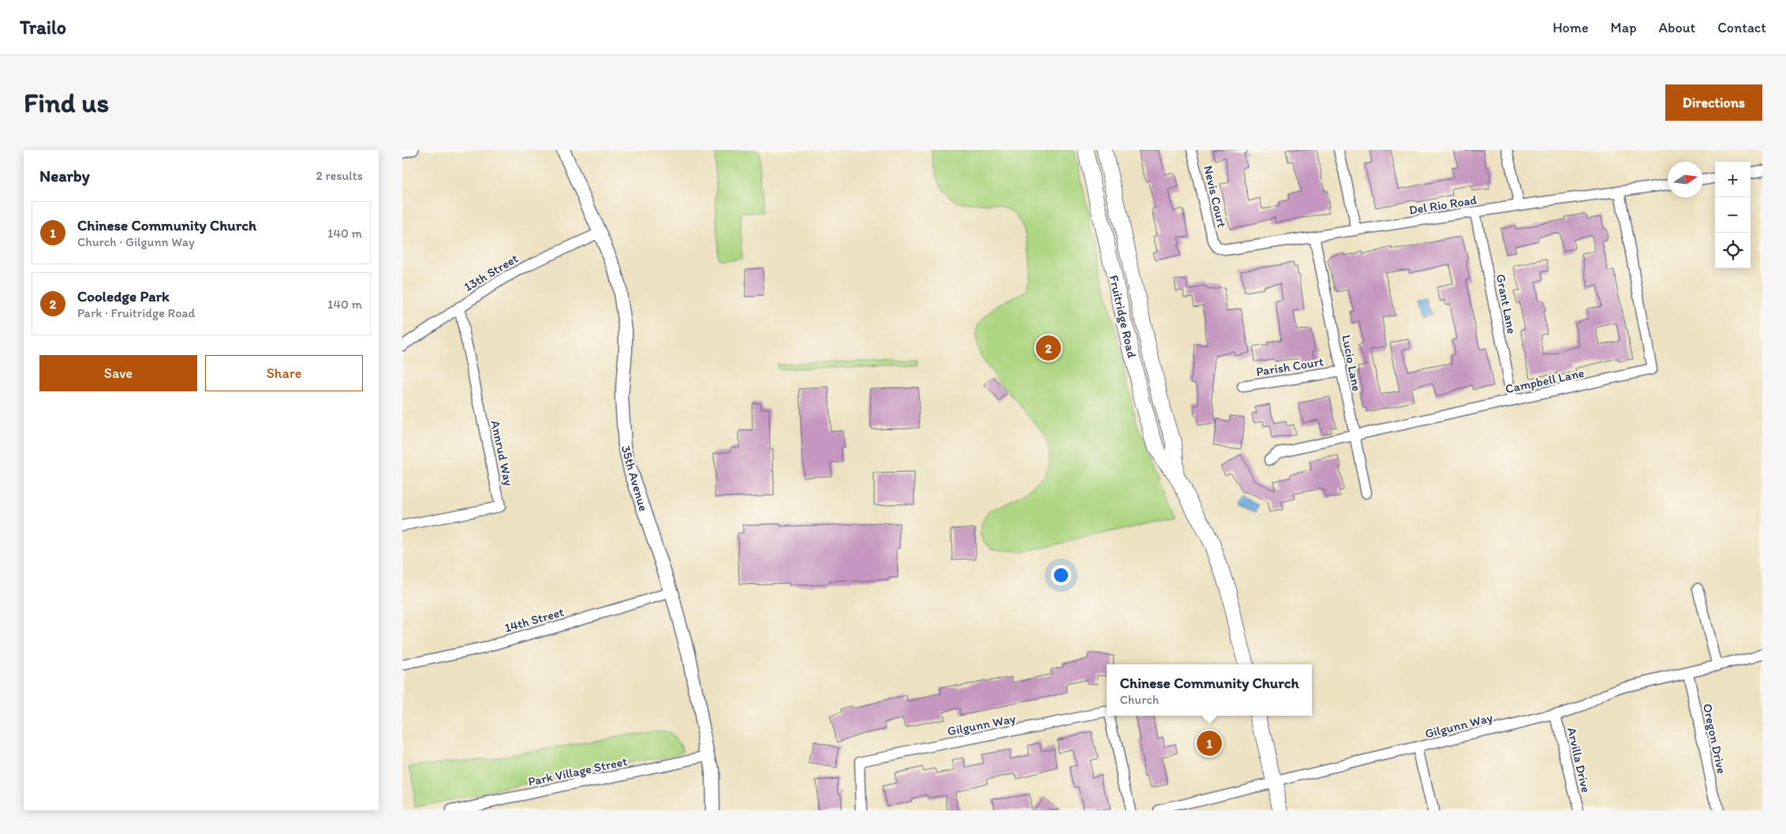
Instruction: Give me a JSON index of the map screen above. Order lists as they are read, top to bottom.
{
  "streets": {
    "main road": ["Fruitridge Road"],
    "street": [
      "Nevis Court",
      "Del Rio Road",
      "13th Street",
      "Grant Lane",
      "Lucio Lane",
      "Parish Court",
      "Campbell Lane",
      "Annrud Way",
      "35th Avenue",
      "14th Street",
      "Gilgunn Way",
      "Oregon Drive",
      "Arvilla Drive",
      "Park Village Street"
    ]
  },
  "crossings": [
    ["Nevis Court", "Del Rio Road"],
    ["Del Rio Road", "Grant Lane"],
    ["Del Rio Road", "Lucio Lane"],
    ["Del Rio Road", "Campbell Lane"],
    ["13th Street", "Annrud Way"],
    ["13th Street", "35th Avenue"],
    ["Grant Lane", "Campbell Lane"],
    ["Lucio Lane", "Parish Court"],
    ["Lucio Lane", "Campbell Lane"],
    ["35th Avenue", "14th Street"],
    ["35th Avenue", "Park Village Street"],
    ["Gilgunn Way", "Oregon Drive"],
    ["Gilgunn Way", "Arvilla Drive"]
  ],
  "north": "right",
  "page": {
    "header": "Trailo",
    "nav": [
      "Home",
      "Map",
      "About",
      "Contact"
    ],
    "buttons": [
      "Directions",
      ["Save", "Share"]
    ],
    "title": "Find us",
    "heading": ["Nearby", "2 results"],
    "map_buttons": ["+", "−"],
    "list": [
      {
        "mark": "1",
        "name": "Chinese Community Church",
        "note": "Church · Gilgunn Way",
        "value": "140 m"
      },
      {
        "mark": "2",
        "name": "Cooledge Park",
        "note": "Park · Fruitridge Road",
        "value": "140 m"
      }
    ],
    "pins": ["2", "1"],
    "popup": ["Chinese Community Church", "Church"]
  }
}
